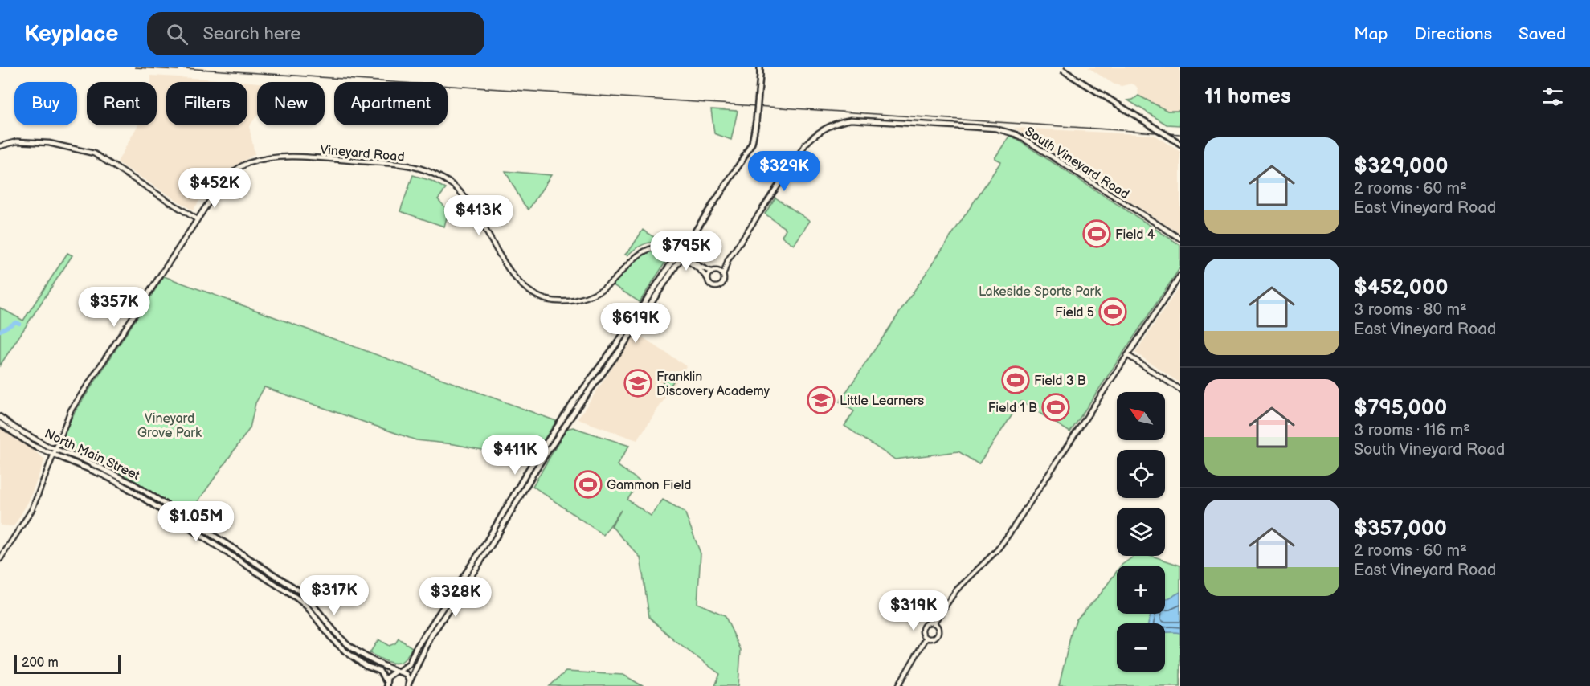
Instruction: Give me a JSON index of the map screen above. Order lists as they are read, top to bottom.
{
  "streets": {
    "main road": ["North Main Street"],
    "street": ["Vineyard Road", "South Vineyard Road"]
  },
  "crossings": [
    ["Vineyard Road", "North Main Street"]
  ],
  "parks": ["Lakeside Sports Park", "Vineyard Grove Park"],
  "places": {
    "sports": [
      "Field 4",
      "Field 5",
      "Field 3 B",
      "Field 1 B",
      "Gammon Field"
    ],
    "school or university": ["Franklin Discovery Academy", "Little Learners"]
  },
  "scale_bar": "200 m",
  "north": "top left",
  "page": {
    "header": "Keyplace",
    "search": "Search here",
    "nav": ["Map", "Directions", "Saved"],
    "heading": "11 homes",
    "chip": [
      "Buy",
      "Rent",
      "Filters",
      "New",
      "Apartment"
    ],
    "list": [
      {
        "name": "$329,000",
        "note": "2 rooms · 60 m² · East Vineyard Road"
      },
      {
        "name": "$452,000",
        "note": "3 rooms · 80 m² · East Vineyard Road"
      },
      {
        "name": "$795,000",
        "note": "3 rooms · 116 m² · South Vineyard Road"
      },
      {
        "name": "$357,000",
        "note": "2 rooms · 60 m² · East Vineyard Road"
      }
    ],
    "price": [
      "$329K",
      "$452K",
      "$413K",
      "$795K",
      "$357K",
      "$619K",
      "$411K",
      "$1.05M",
      "$317K",
      "$328K",
      "$319K"
    ],
    "map_buttons": ["+", "−"],
    "scale": "200 m"
  }
}
